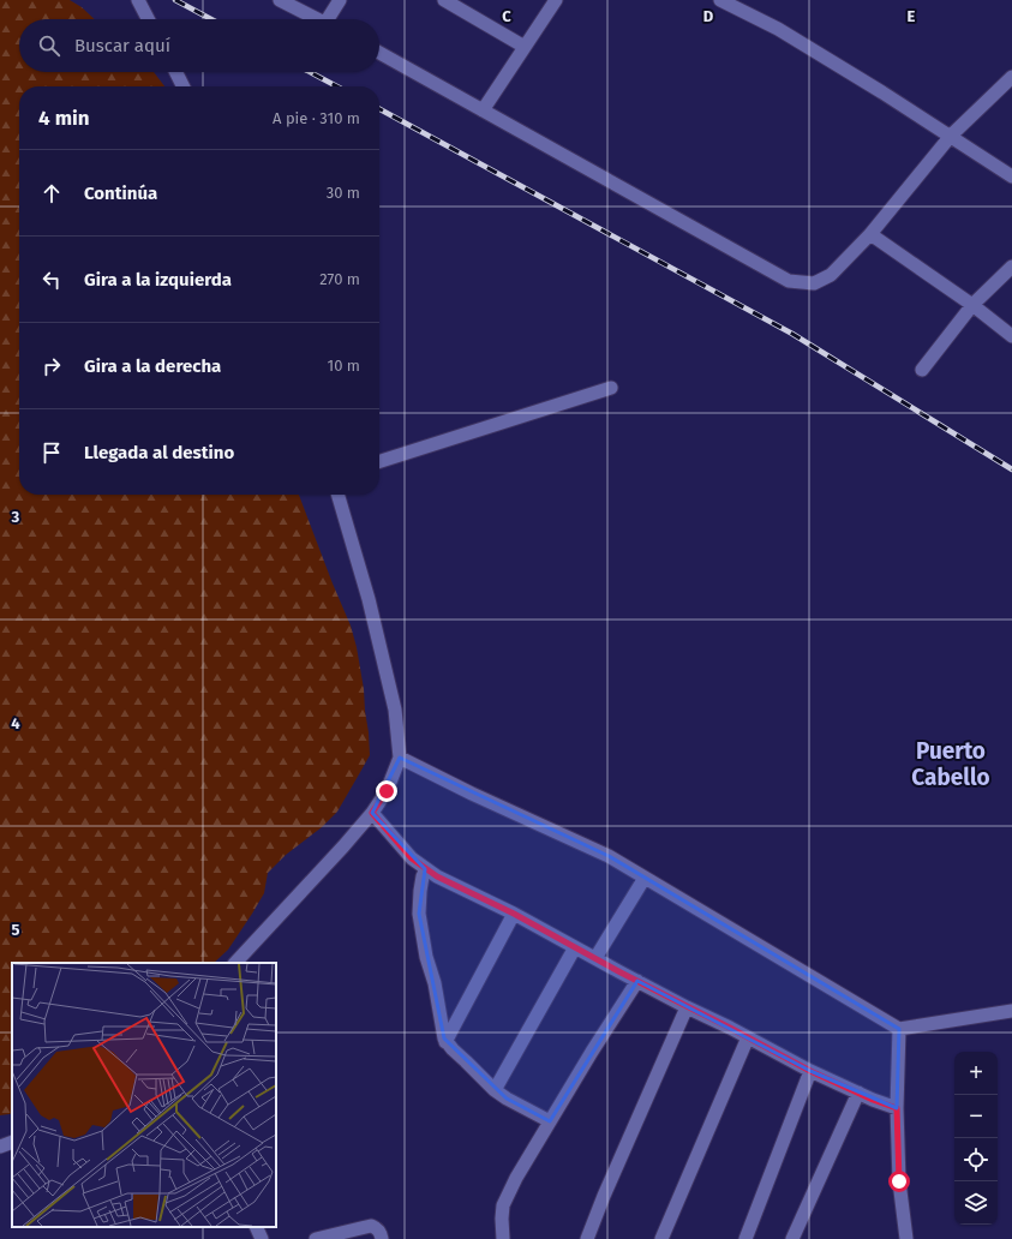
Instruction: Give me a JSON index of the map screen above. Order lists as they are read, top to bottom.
{
  "districts": ["Puerto Cabello"],
  "page": {
    "search": "Buscar aquí",
    "heading": ["4 min", "A pie · 310 m"],
    "list": [
      ["Continúa", "30 m"],
      ["Gira a la izquierda", "270 m"],
      ["Gira a la derecha", "10 m"],
      "Llegada al destino"
    ],
    "map_buttons": ["+", "−"]
  },
  "grid": {
    "columns": ["C", "D", "E"],
    "rows": ["3", "4", "5"]
  }
}
